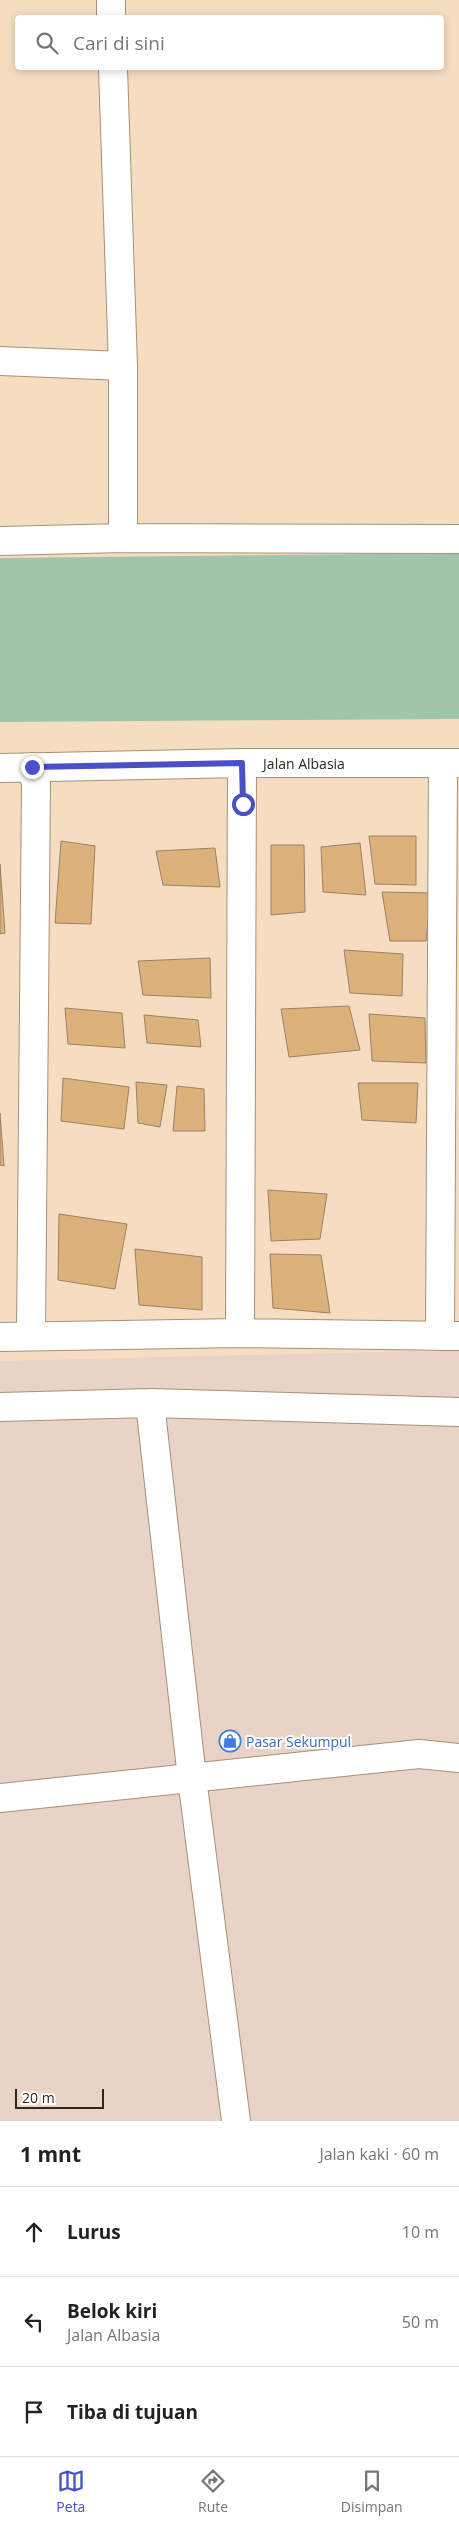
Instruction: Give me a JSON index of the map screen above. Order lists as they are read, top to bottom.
{
  "streets": {
    "street": ["Jalan Albasia"]
  },
  "places": {
    "shop": ["Pasar Sekumpul"]
  },
  "scale_bar": "20 m",
  "page": {
    "search": "Cari di sini",
    "scale": "20 m",
    "heading": ["1 mnt", "Jalan kaki · 60 m"],
    "list": [
      ["Lurus", "10 m"],
      ["Belok kiri", "Jalan Albasia", "50 m"],
      "Tiba di tujuan"
    ],
    "nav": ["Peta", "Rute", "Disimpan"]
  }
}
